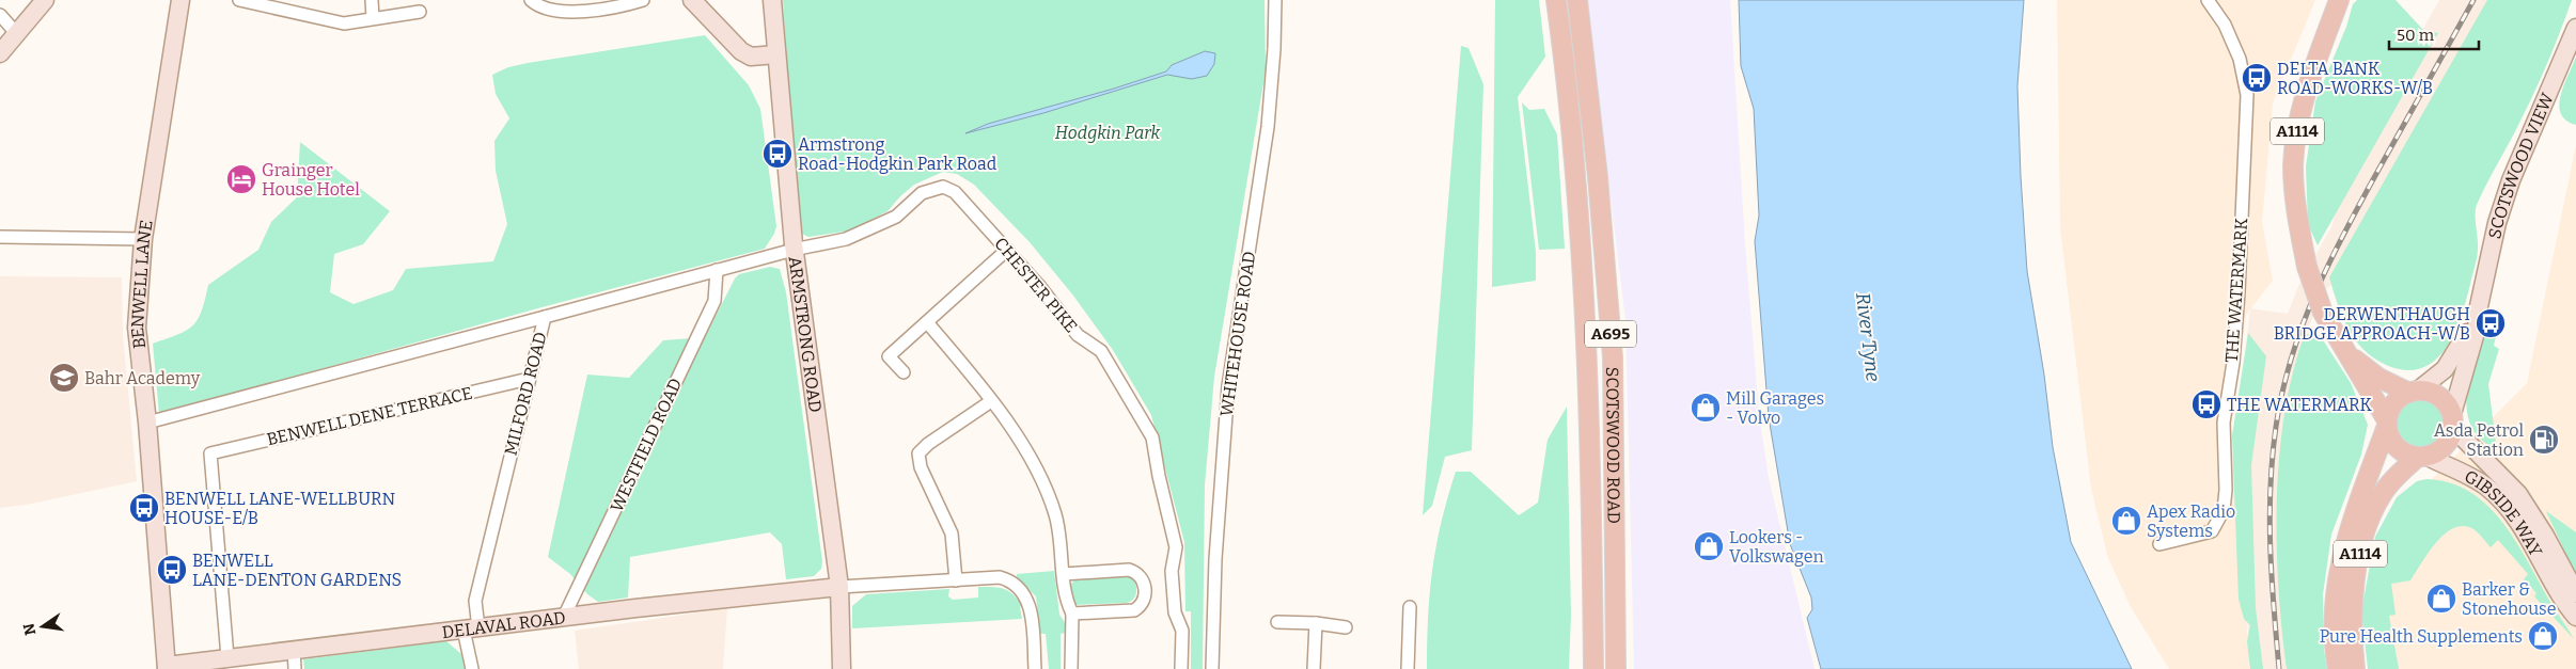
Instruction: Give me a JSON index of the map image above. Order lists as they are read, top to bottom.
{
  "streets": {
    "main road": ["A1114", "A695", "SCOTSWOOD ROAD"],
    "street": [
      "SCOTSWOOD VIEW",
      "BENWELL LANE",
      "CHESTER PIKE",
      "THE WATERMARK",
      "WHITEHOUSE ROAD",
      "ARMSTRONG ROAD",
      "MILFORD ROAD",
      "BENWELL DENE TERRACE",
      "WESTFIELD ROAD",
      "GIBSIDE WAY",
      "DELAVAL ROAD"
    ]
  },
  "crossings": [
    ["A1114", "SCOTSWOOD VIEW"],
    ["A1114", "GIBSIDE WAY"],
    ["SCOTSWOOD VIEW", "GIBSIDE WAY"],
    ["BENWELL LANE", "DELAVAL ROAD"],
    ["CHESTER PIKE", "ARMSTRONG ROAD"],
    ["CHESTER PIKE", "MILFORD ROAD"],
    ["ARMSTRONG ROAD", "MILFORD ROAD"],
    ["ARMSTRONG ROAD", "DELAVAL ROAD"],
    ["MILFORD ROAD", "BENWELL DENE TERRACE"],
    ["MILFORD ROAD", "WESTFIELD ROAD"],
    ["MILFORD ROAD", "DELAVAL ROAD"],
    ["BENWELL DENE TERRACE", "DELAVAL ROAD"],
    ["WESTFIELD ROAD", "DELAVAL ROAD"]
  ],
  "water": ["River Tyne"],
  "parks": ["Hodgkin Park"],
  "places": {
    "bus stop": [
      "DELTA BANK ROAD-WORKS-W/B",
      "Armstrong Road-Hodgkin Park Road",
      "DERWENTHAUGH BRIDGE APPROACH-W/B",
      "THE WATERMARK",
      "BENWELL LANE-WELLBURN HOUSE-E/B",
      "BENWELL LANE-DENTON GARDENS"
    ],
    "hotel": ["Grainger House Hotel"],
    "school or university": ["Bahr Academy"],
    "shop": [
      "Mill Garages - Volvo",
      "Apex Radio Systems",
      "Lookers - Volkswagen",
      "Barker & Stonehouse",
      "Pure Health Supplements"
    ],
    "fuel station": ["Asda Petrol Station"]
  },
  "scale_bar": "50 m",
  "north": "left"
}
